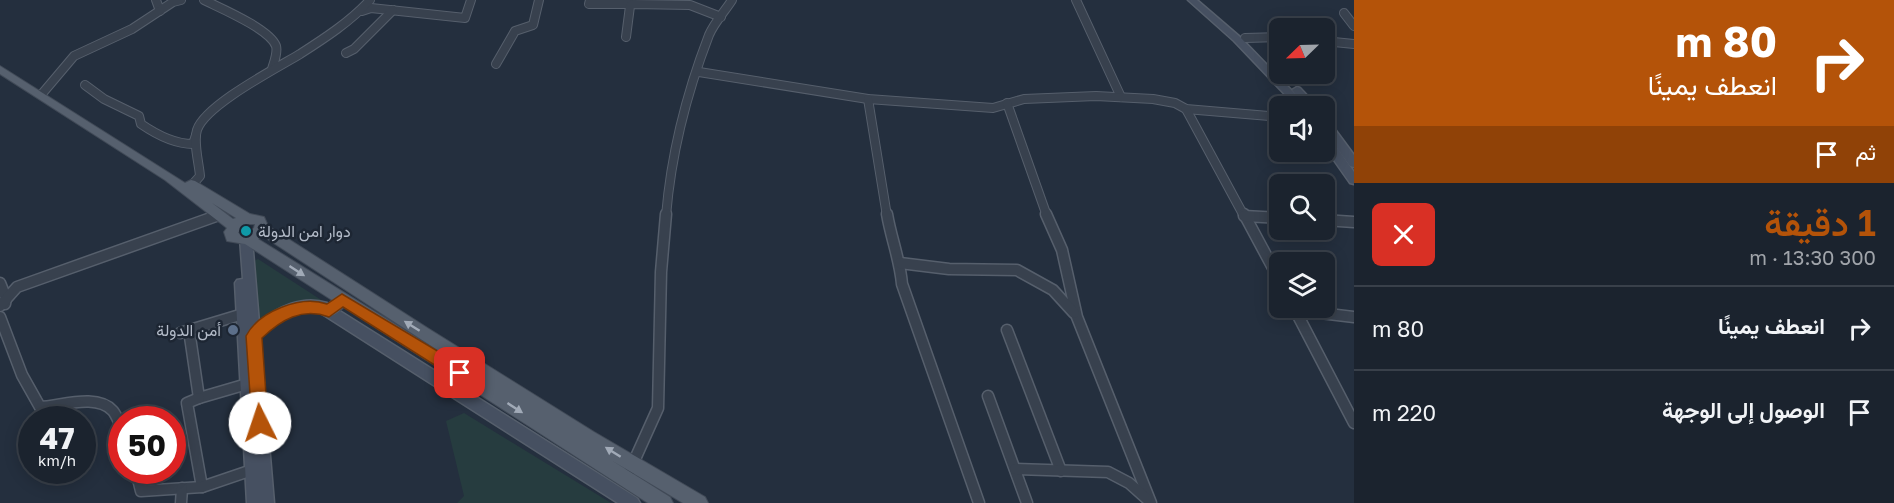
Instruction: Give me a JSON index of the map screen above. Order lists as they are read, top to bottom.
{
  "places": ["دوار امن الدولة", "أمن الدولة"],
  "north": "bottom left",
  "page": {
    "turn": ["80 m", "انعطف يمينًا"],
    "then": "ثم",
    "heading": ["1 دقيقة", "300 m · 13:30"],
    "list": [
      {
        "name": "انعطف يمينًا",
        "value": "80 m"
      },
      {
        "name": "الوصول إلى الوجهة",
        "value": "220 m"
      }
    ],
    "speed": "47 km/h",
    "limit": "50"
  }
}
